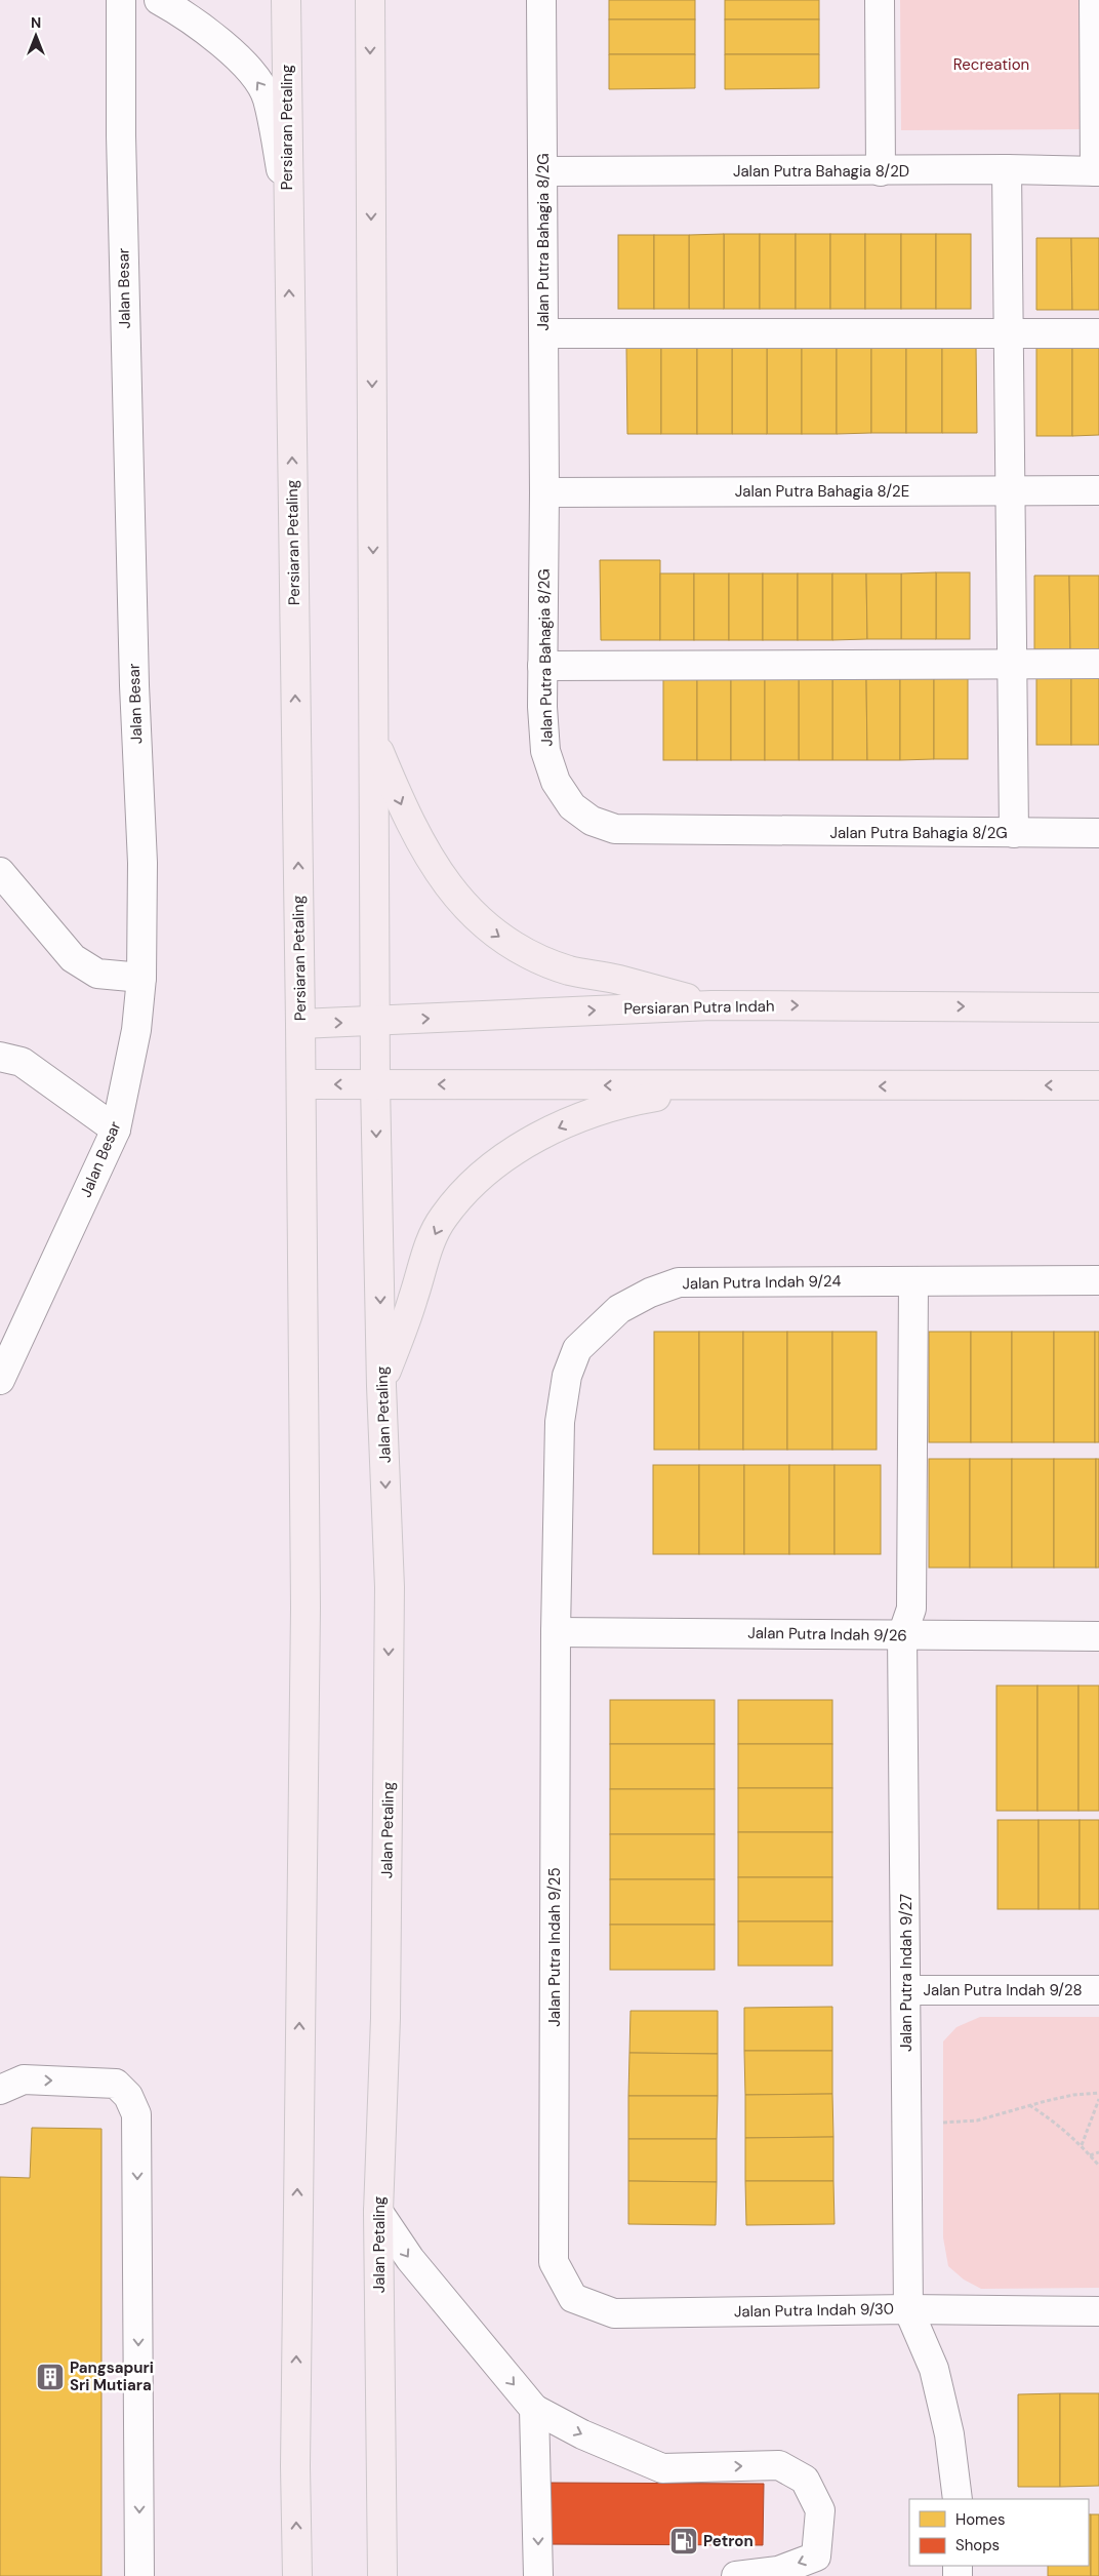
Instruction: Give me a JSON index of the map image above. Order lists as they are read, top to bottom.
{
  "streets": {
    "main road": ["Persiaran Petaling", "Persiaran Putra Indah", "Jalan Petaling"],
    "street": [
      "Jalan Putra Bahagia 8/2D",
      "Jalan Putra Bahagia 8/2G",
      "Jalan Besar",
      "Jalan Putra Bahagia 8/2E",
      "Jalan Putra Indah 9/24",
      "Jalan Putra Indah 9/26",
      "Jalan Putra Indah 9/25",
      "Jalan Putra Indah 9/27",
      "Jalan Putra Indah 9/28",
      "Jalan Putra Indah 9/30"
    ]
  },
  "crossings": [
    ["Persiaran Petaling", "Persiaran Putra Indah"],
    ["Jalan Putra Bahagia 8/2D", "Jalan Putra Bahagia 8/2G"],
    ["Jalan Putra Bahagia 8/2G", "Jalan Putra Bahagia 8/2E"],
    ["Jalan Putra Indah 9/24", "Jalan Putra Indah 9/26"],
    ["Jalan Putra Indah 9/24", "Jalan Putra Indah 9/25"],
    ["Jalan Putra Indah 9/24", "Jalan Putra Indah 9/27"],
    ["Jalan Putra Indah 9/26", "Jalan Putra Indah 9/25"],
    ["Jalan Putra Indah 9/26", "Jalan Putra Indah 9/27"],
    ["Jalan Putra Indah 9/25", "Jalan Putra Indah 9/30"],
    ["Jalan Putra Indah 9/27", "Jalan Putra Indah 9/28"],
    ["Jalan Putra Indah 9/27", "Jalan Putra Indah 9/30"]
  ],
  "parks": ["Recreation"],
  "places": {
    "building": ["Pangsapuri Sri Mutiara"],
    "fuel station": ["Petron"]
  },
  "legend": ["Homes", "Shops"],
  "north": "top"
}
